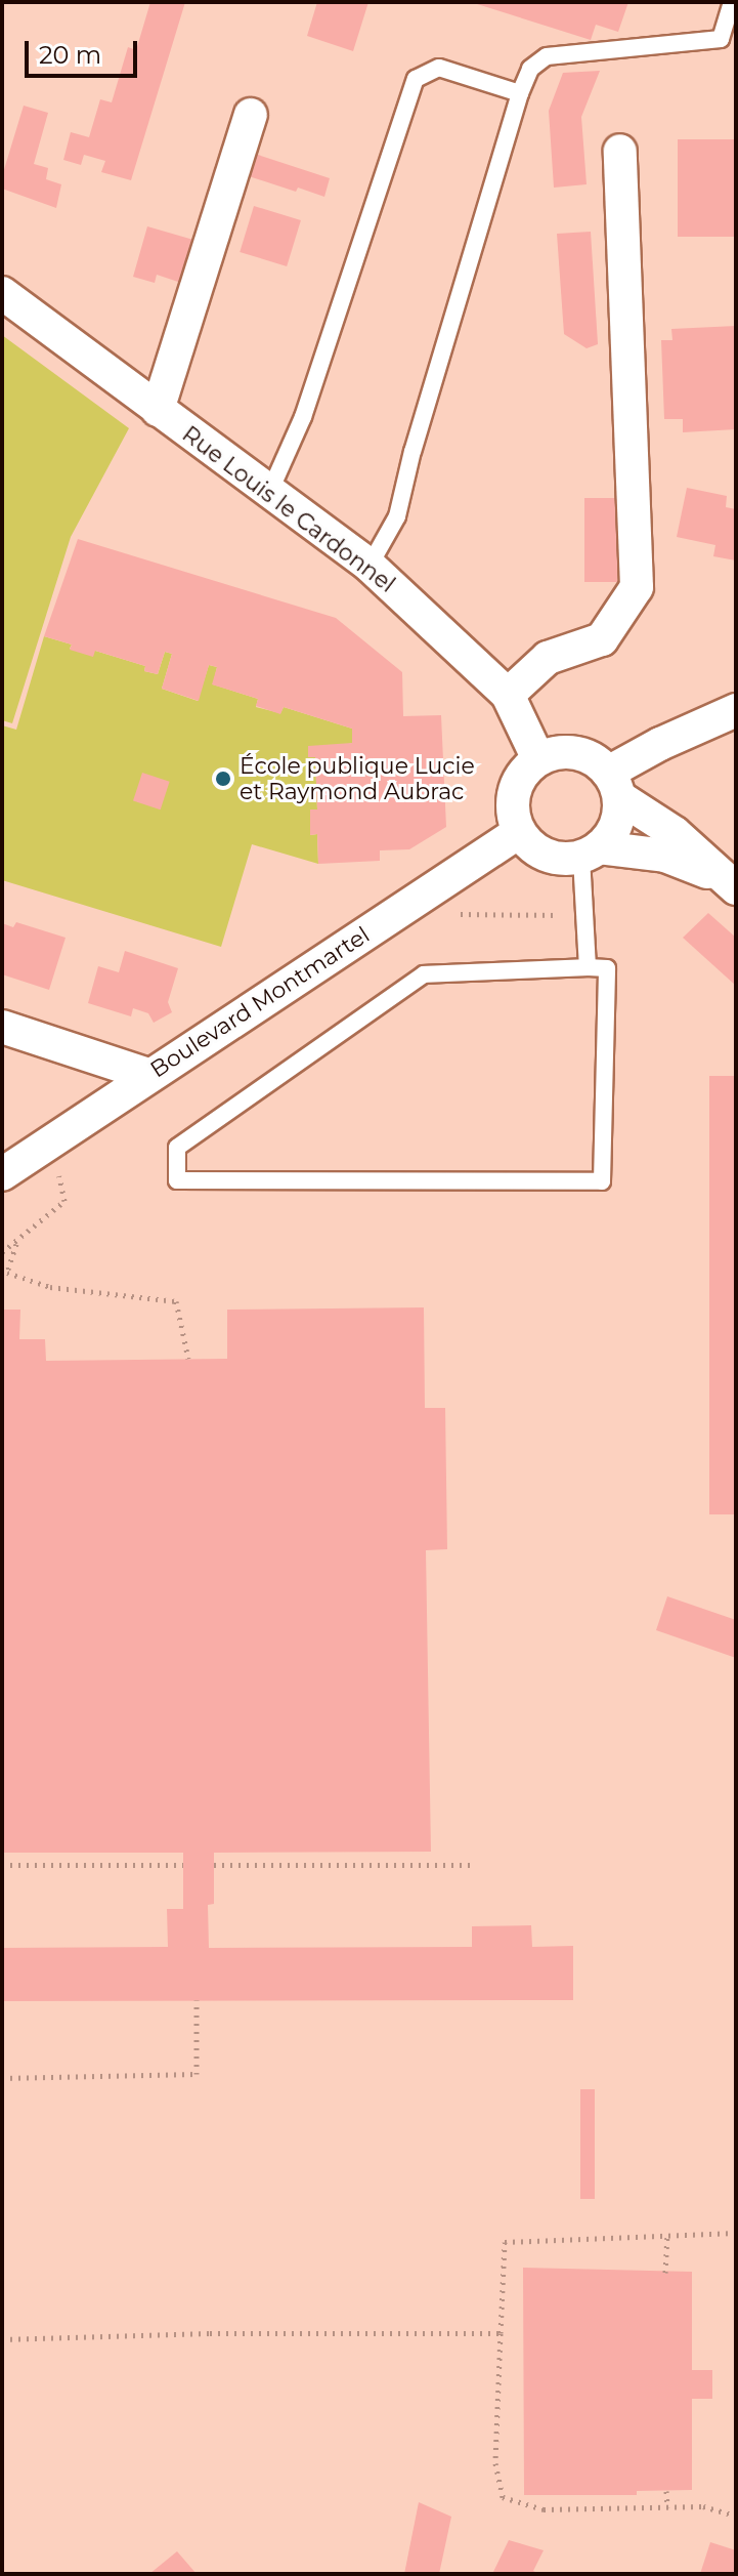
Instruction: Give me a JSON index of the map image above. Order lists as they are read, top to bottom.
{
  "streets": {
    "street": ["Rue Louis le Cardonnel", "Boulevard Montmartel"]
  },
  "crossings": [
    ["Rue Louis le Cardonnel", "Boulevard Montmartel"]
  ],
  "places": ["École publique Lucie et Raymond Aubrac"],
  "scale_bar": "20 m"
}
